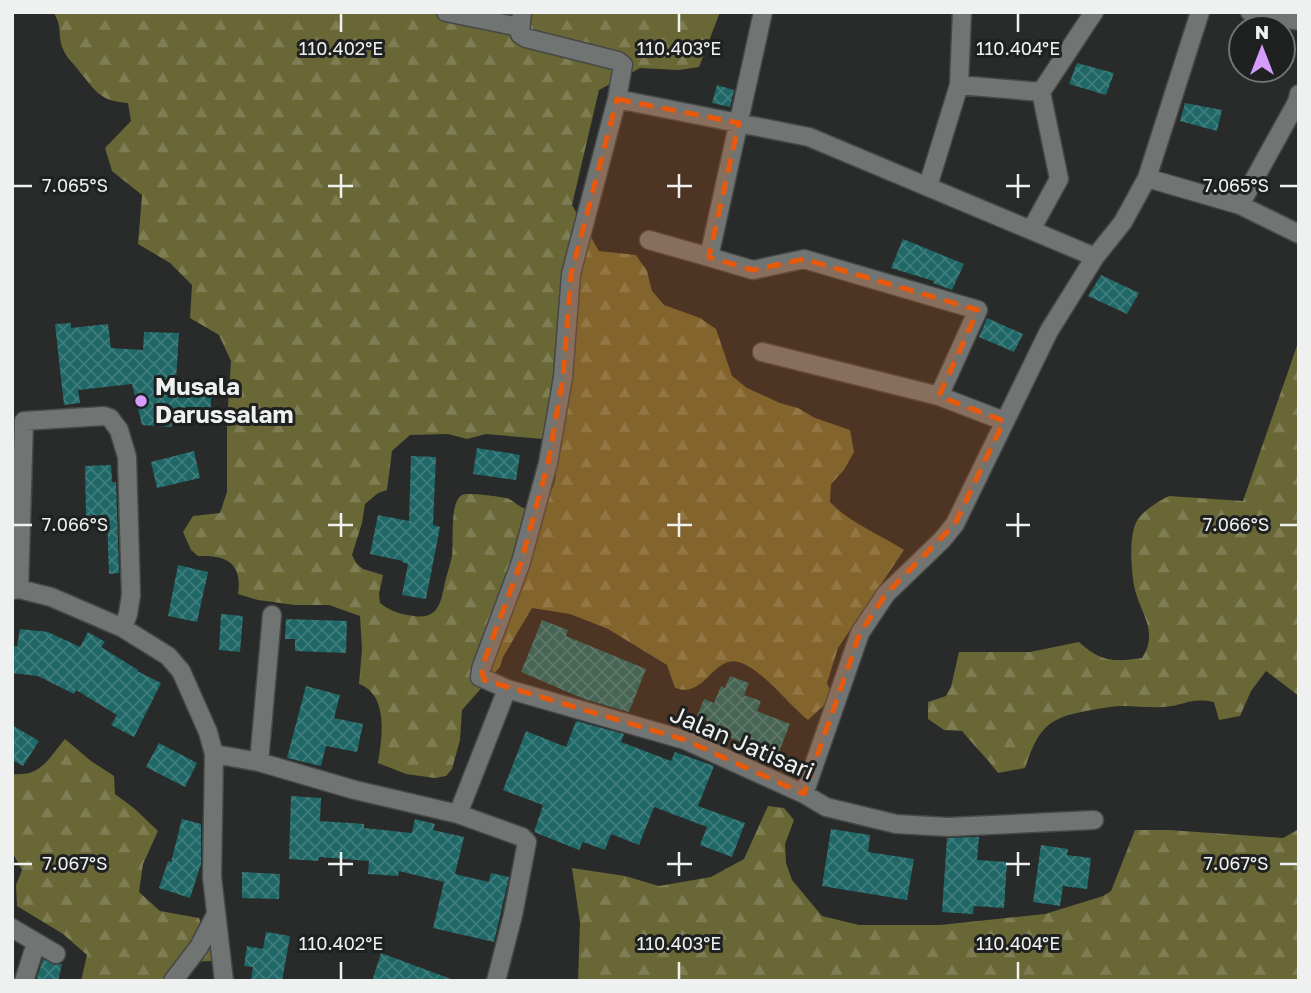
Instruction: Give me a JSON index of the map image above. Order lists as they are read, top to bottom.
{
  "streets": {
    "street": ["Jalan Jatisari"]
  },
  "places": ["Musala Darussalam"],
  "north": "top",
  "coordinates": [
    "110.402°E",
    "110.403°E",
    "110.404°E",
    "7.065°S",
    "7.066°S",
    "7.067°S"
  ]
}
